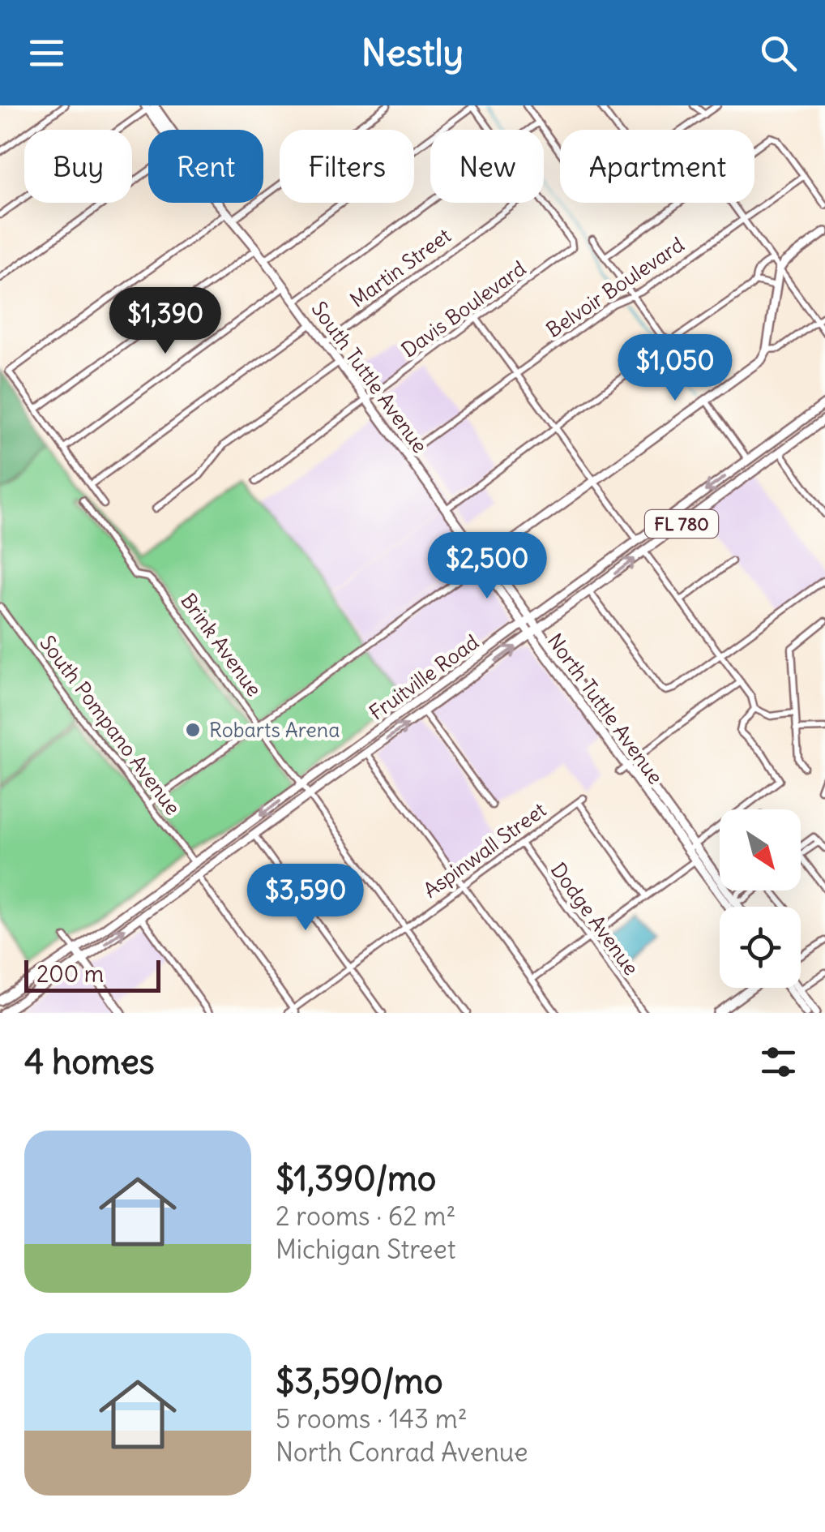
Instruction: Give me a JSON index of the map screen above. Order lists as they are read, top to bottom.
{
  "streets": {
    "main road": [
      "South Tuttle Avenue",
      "FL 780",
      "Fruitville Road",
      "North Tuttle Avenue"
    ],
    "street": [
      "Martin Street",
      "Belvoir Boulevard",
      "Davis Boulevard",
      "Brink Avenue",
      "South Pompano Avenue",
      "Aspinwall Street",
      "Dodge Avenue"
    ]
  },
  "crossings": [
    ["Martin Street", "South Tuttle Avenue"],
    ["Belvoir Boulevard", "South Tuttle Avenue"],
    ["Davis Boulevard", "South Tuttle Avenue"],
    ["South Tuttle Avenue", "North Tuttle Avenue"],
    ["Brink Avenue", "Fruitville Road"],
    ["Brink Avenue", "Aspinwall Street"],
    ["Fruitville Road", "North Tuttle Avenue"],
    ["Fruitville Road", "South Pompano Avenue"],
    ["Aspinwall Street", "Dodge Avenue"]
  ],
  "places": ["Robarts Arena"],
  "scale_bar": "200 m",
  "north": "bottom right",
  "page": {
    "header": "Nestly",
    "chip": [
      "Buy",
      "Rent",
      "Filters",
      "New",
      "Apartment"
    ],
    "price": [
      "$1,390",
      "$1,050",
      "$2,500",
      "$3,590"
    ],
    "scale": "200 m",
    "heading": "4 homes",
    "list": [
      {
        "name": "$1,390/mo",
        "note": "2 rooms · 62 m² · Michigan Street"
      },
      {
        "name": "$3,590/mo",
        "note": "5 rooms · 143 m² · North Conrad Avenue"
      }
    ]
  }
}
